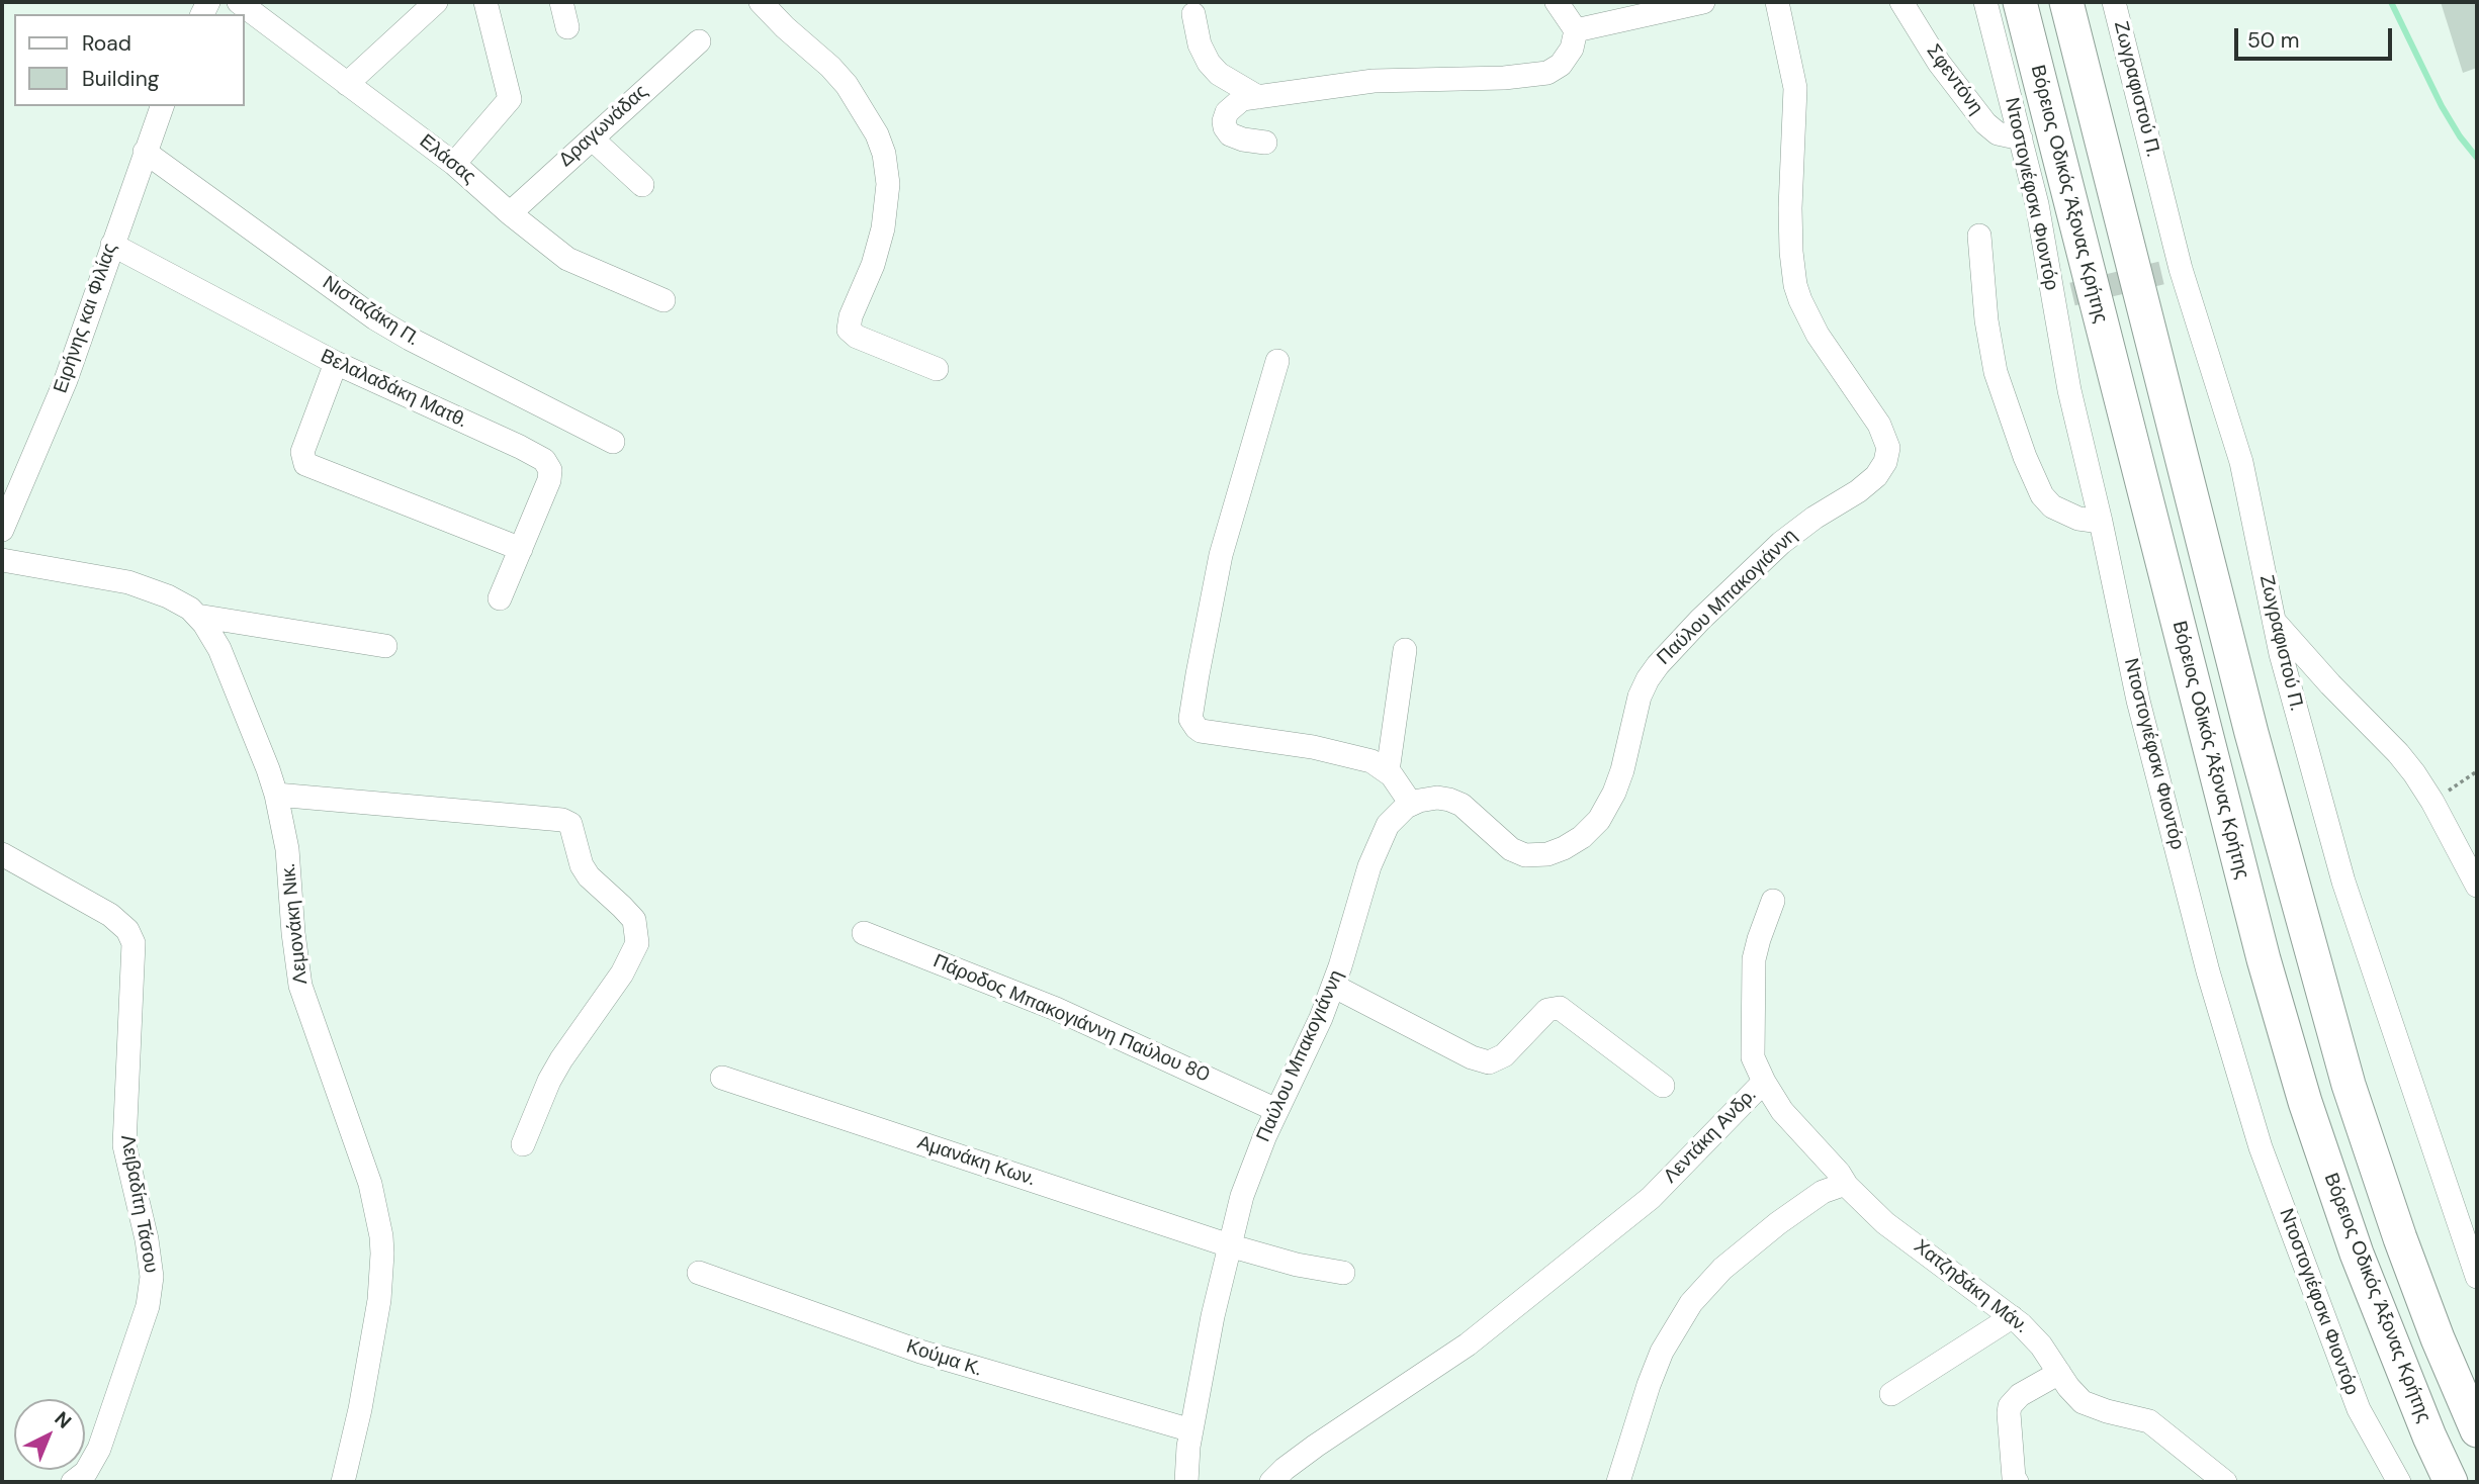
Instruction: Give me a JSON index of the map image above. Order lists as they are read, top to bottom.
{
  "streets": {
    "highway": ["Βόρειος Οδικός Άξονας Κρήτης"],
    "street": [
      "Σφεντόνη",
      "Ζωγραφιστού Π.",
      "Δραγωνάδας",
      "Ελάσας",
      "Ντοστογιέφσκι Φιοντόρ",
      "Νισταζάκη Π.",
      "Ειρήνης και Φιλίας",
      "Βελαλαδάκη Ματθ.",
      "Παύλου Μπακογιάννη",
      "Λεμονάκη Νικ.",
      "Πάροδος Μπακογιάννη Παύλου 80",
      "Λεντάκη Ανδρ.",
      "Αμανάκη Κων.",
      "Λειβαδίτη Τάσου",
      "Χατζηδάκη Μάν.",
      "Κούμα Κ."
    ]
  },
  "crossings": [
    ["Σφεντόνη", "Ντοστογιέφσκι Φιοντόρ"],
    ["Δραγωνάδας", "Ελάσας"],
    ["Νισταζάκη Π.", "Ειρήνης και Φιλίας"],
    ["Ειρήνης και Φιλίας", "Βελαλαδάκη Ματθ."],
    ["Παύλου Μπακογιάννη", "Πάροδος Μπακογιάννη Παύλου 80"],
    ["Παύλου Μπακογιάννη", "Αμανάκη Κων."],
    ["Παύλου Μπακογιάννη", "Κούμα Κ."],
    ["Λεντάκη Ανδρ.", "Χατζηδάκη Μάν."]
  ],
  "legend": ["Road", "Building"],
  "scale_bar": "50 m",
  "north": "top right"
}
